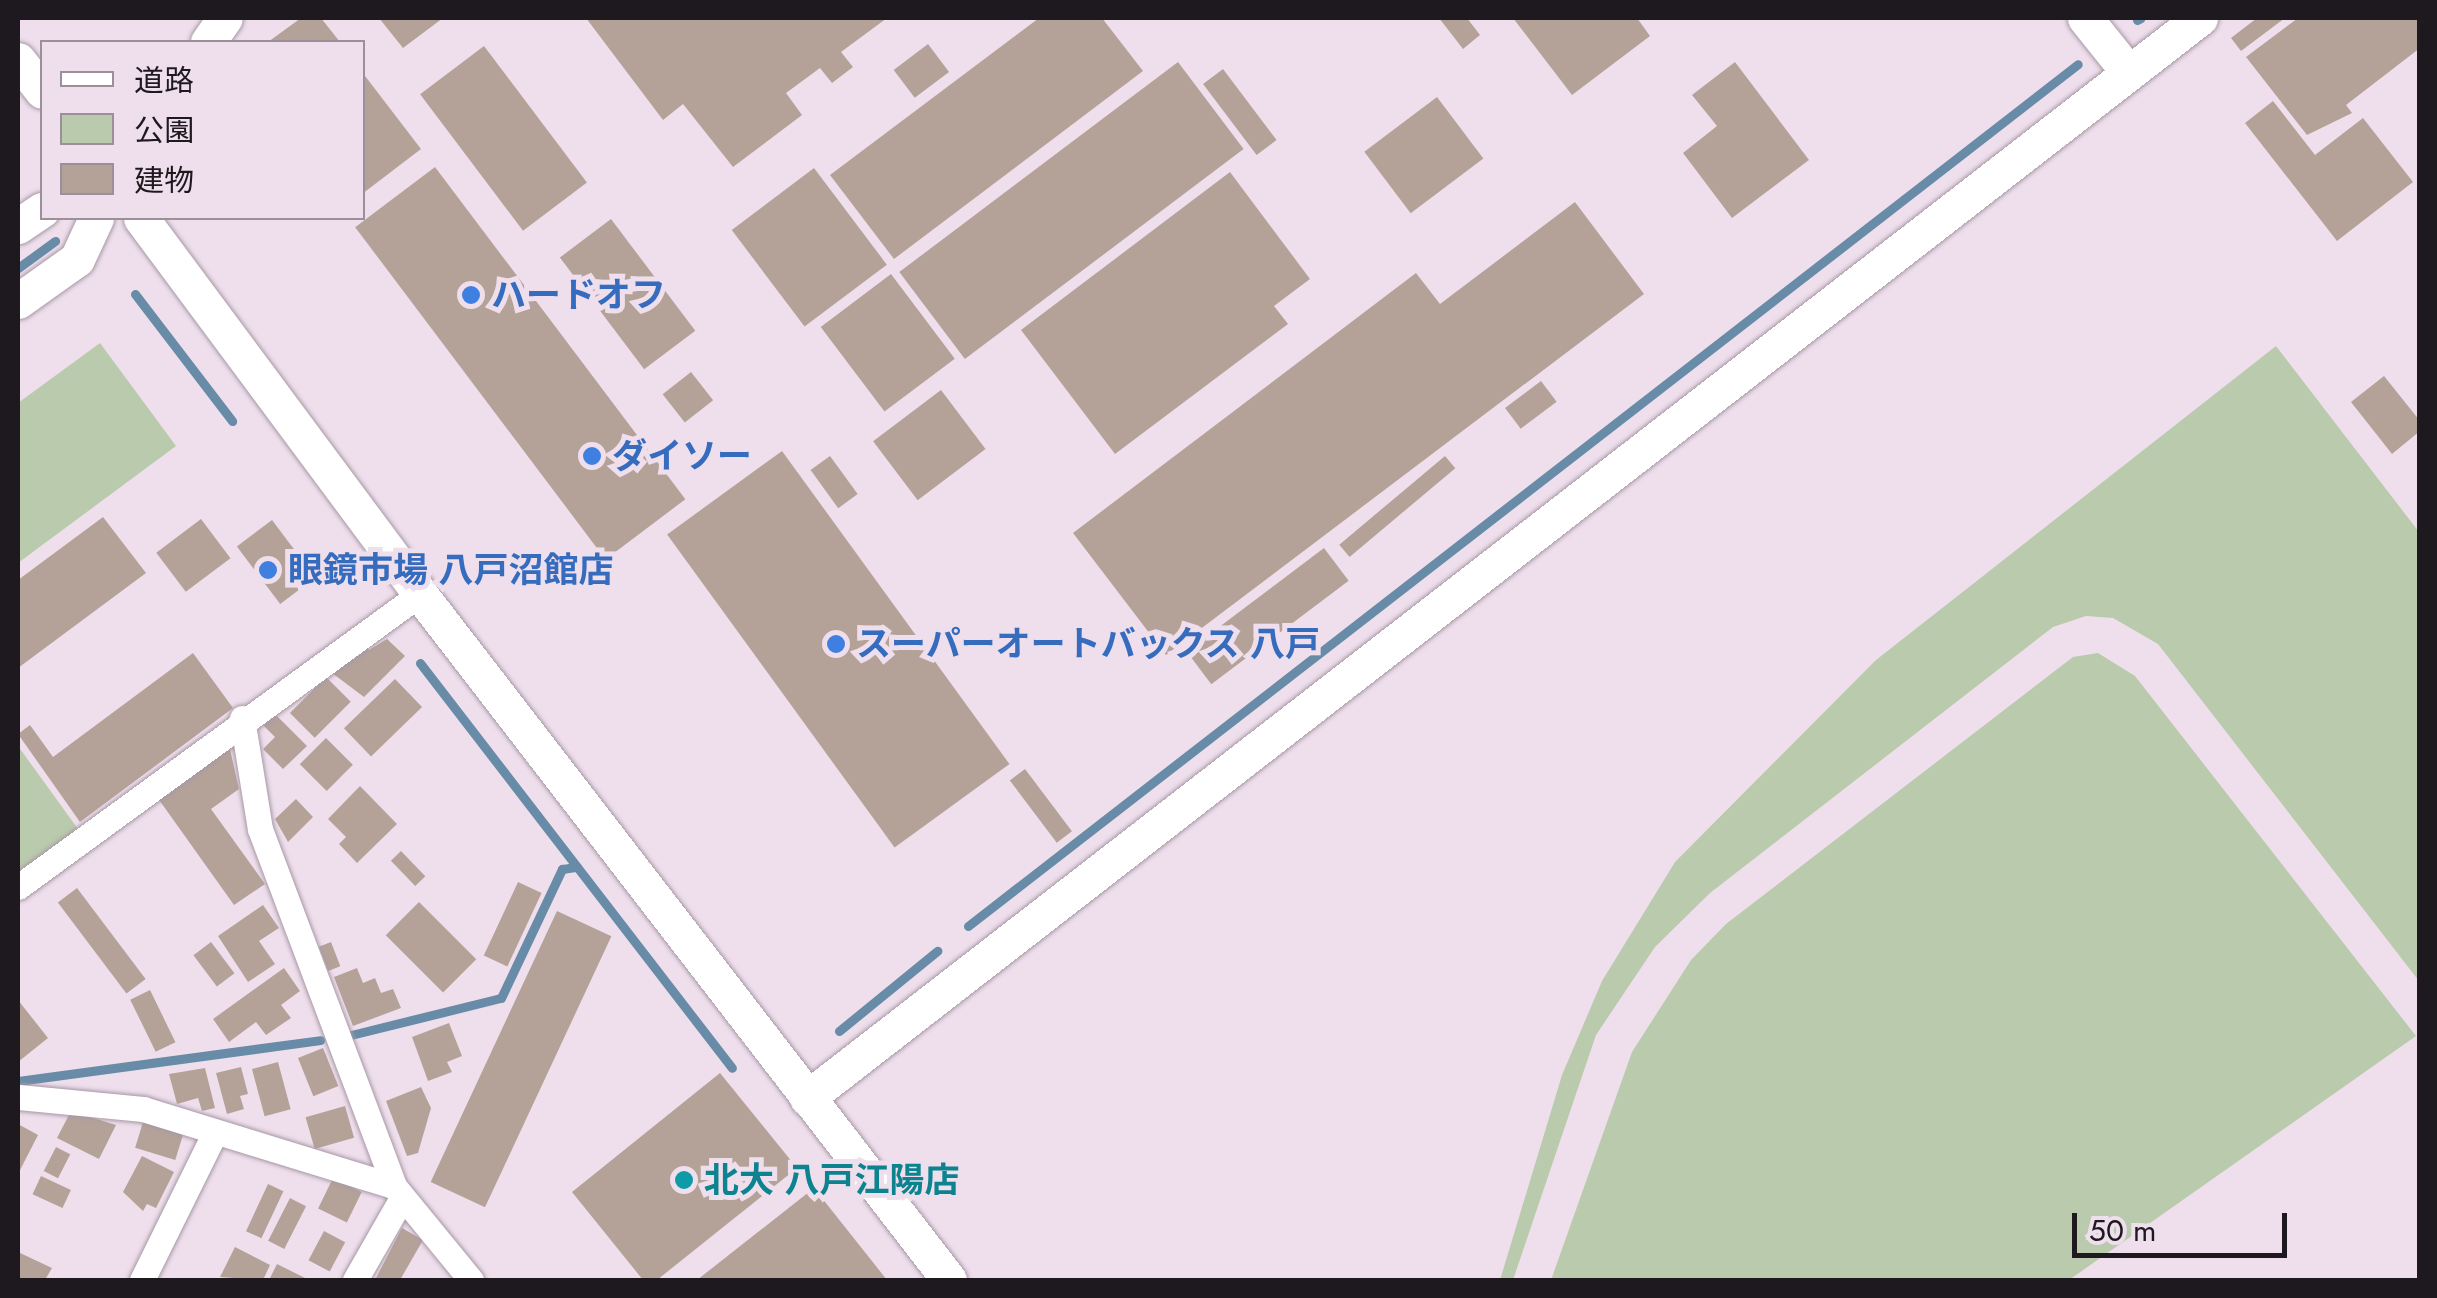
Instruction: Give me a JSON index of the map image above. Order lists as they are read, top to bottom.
{
  "places": [
    "ハードオフ",
    "ダイソー",
    "眼鏡市場 八戸沼館店",
    "スーパーオートバックス 八戸",
    "北大 八戸江陽店"
  ],
  "legend": ["道路", "公園", "建物"],
  "scale_bar": "50 m"
}
